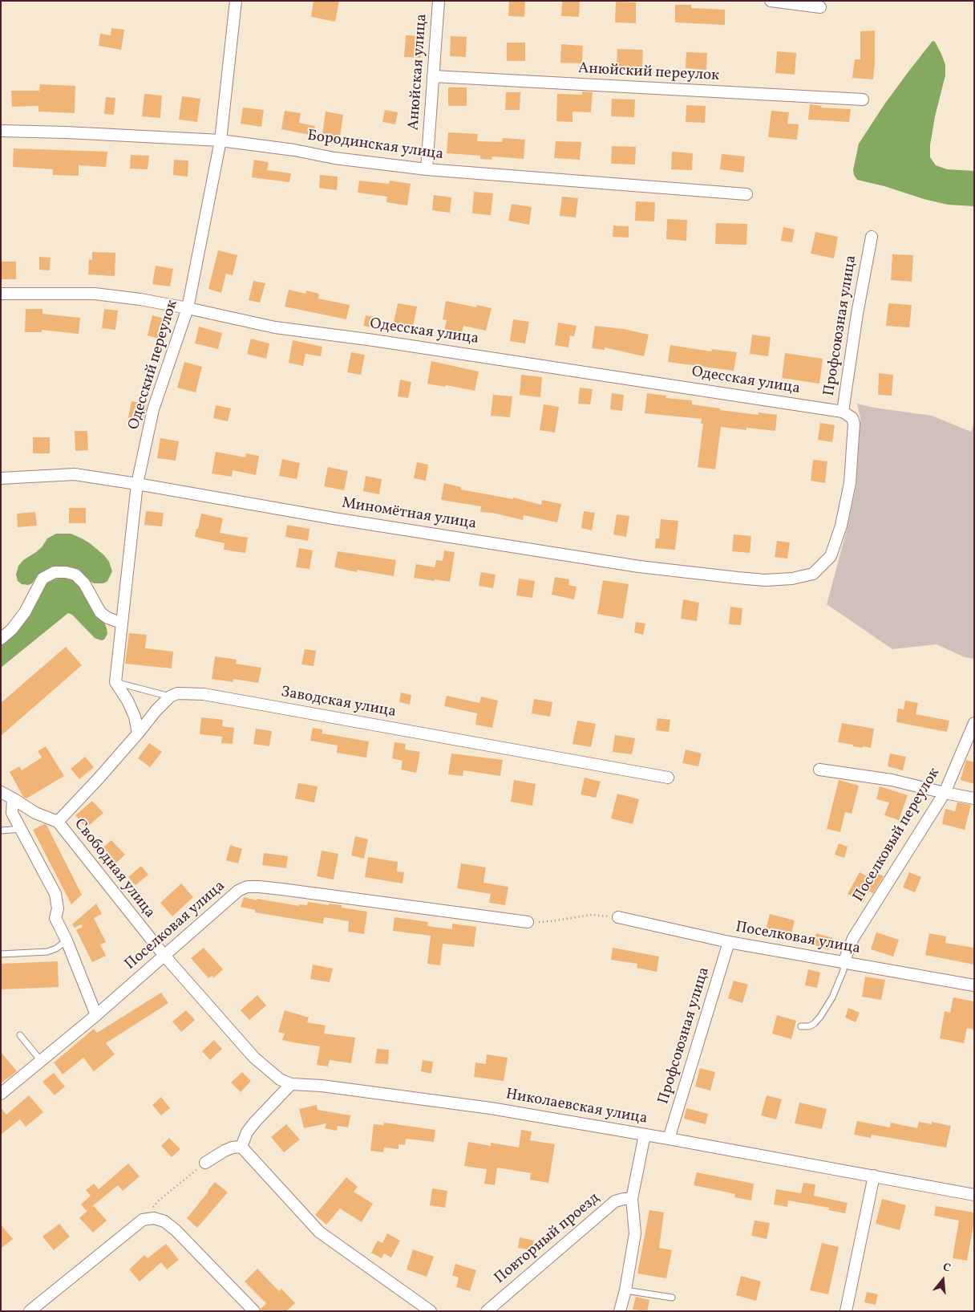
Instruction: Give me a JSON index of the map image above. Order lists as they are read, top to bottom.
{
  "streets": {
    "street": [
      "Анюйская улица",
      "Анюйский переулок",
      "Бородинская улица",
      "Профсоюзная улица",
      "Одесская улица",
      "Одесский переулок",
      "Миномётная улица",
      "Заводская улица",
      "Поселковый переулок",
      "Свободная улица",
      "Поселковая улица",
      "Николаевская улица",
      "Повторный проезд"
    ]
  },
  "crossings": [
    ["Анюйская улица", "Анюйский переулок"],
    ["Анюйская улица", "Бородинская улица"],
    ["Бородинская улица", "Одесский переулок"],
    ["Профсоюзная улица", "Одесская улица"],
    ["Профсоюзная улица", "Миномётная улица"],
    ["Профсоюзная улица", "Поселковая улица"],
    ["Профсоюзная улица", "Николаевская улица"],
    ["Одесская улица", "Одесский переулок"],
    ["Одесский переулок", "Миномётная улица"],
    ["Поселковый переулок", "Поселковая улица"],
    ["Свободная улица", "Поселковая улица"],
    ["Свободная улица", "Николаевская улица"]
  ],
  "north": "top"
}
